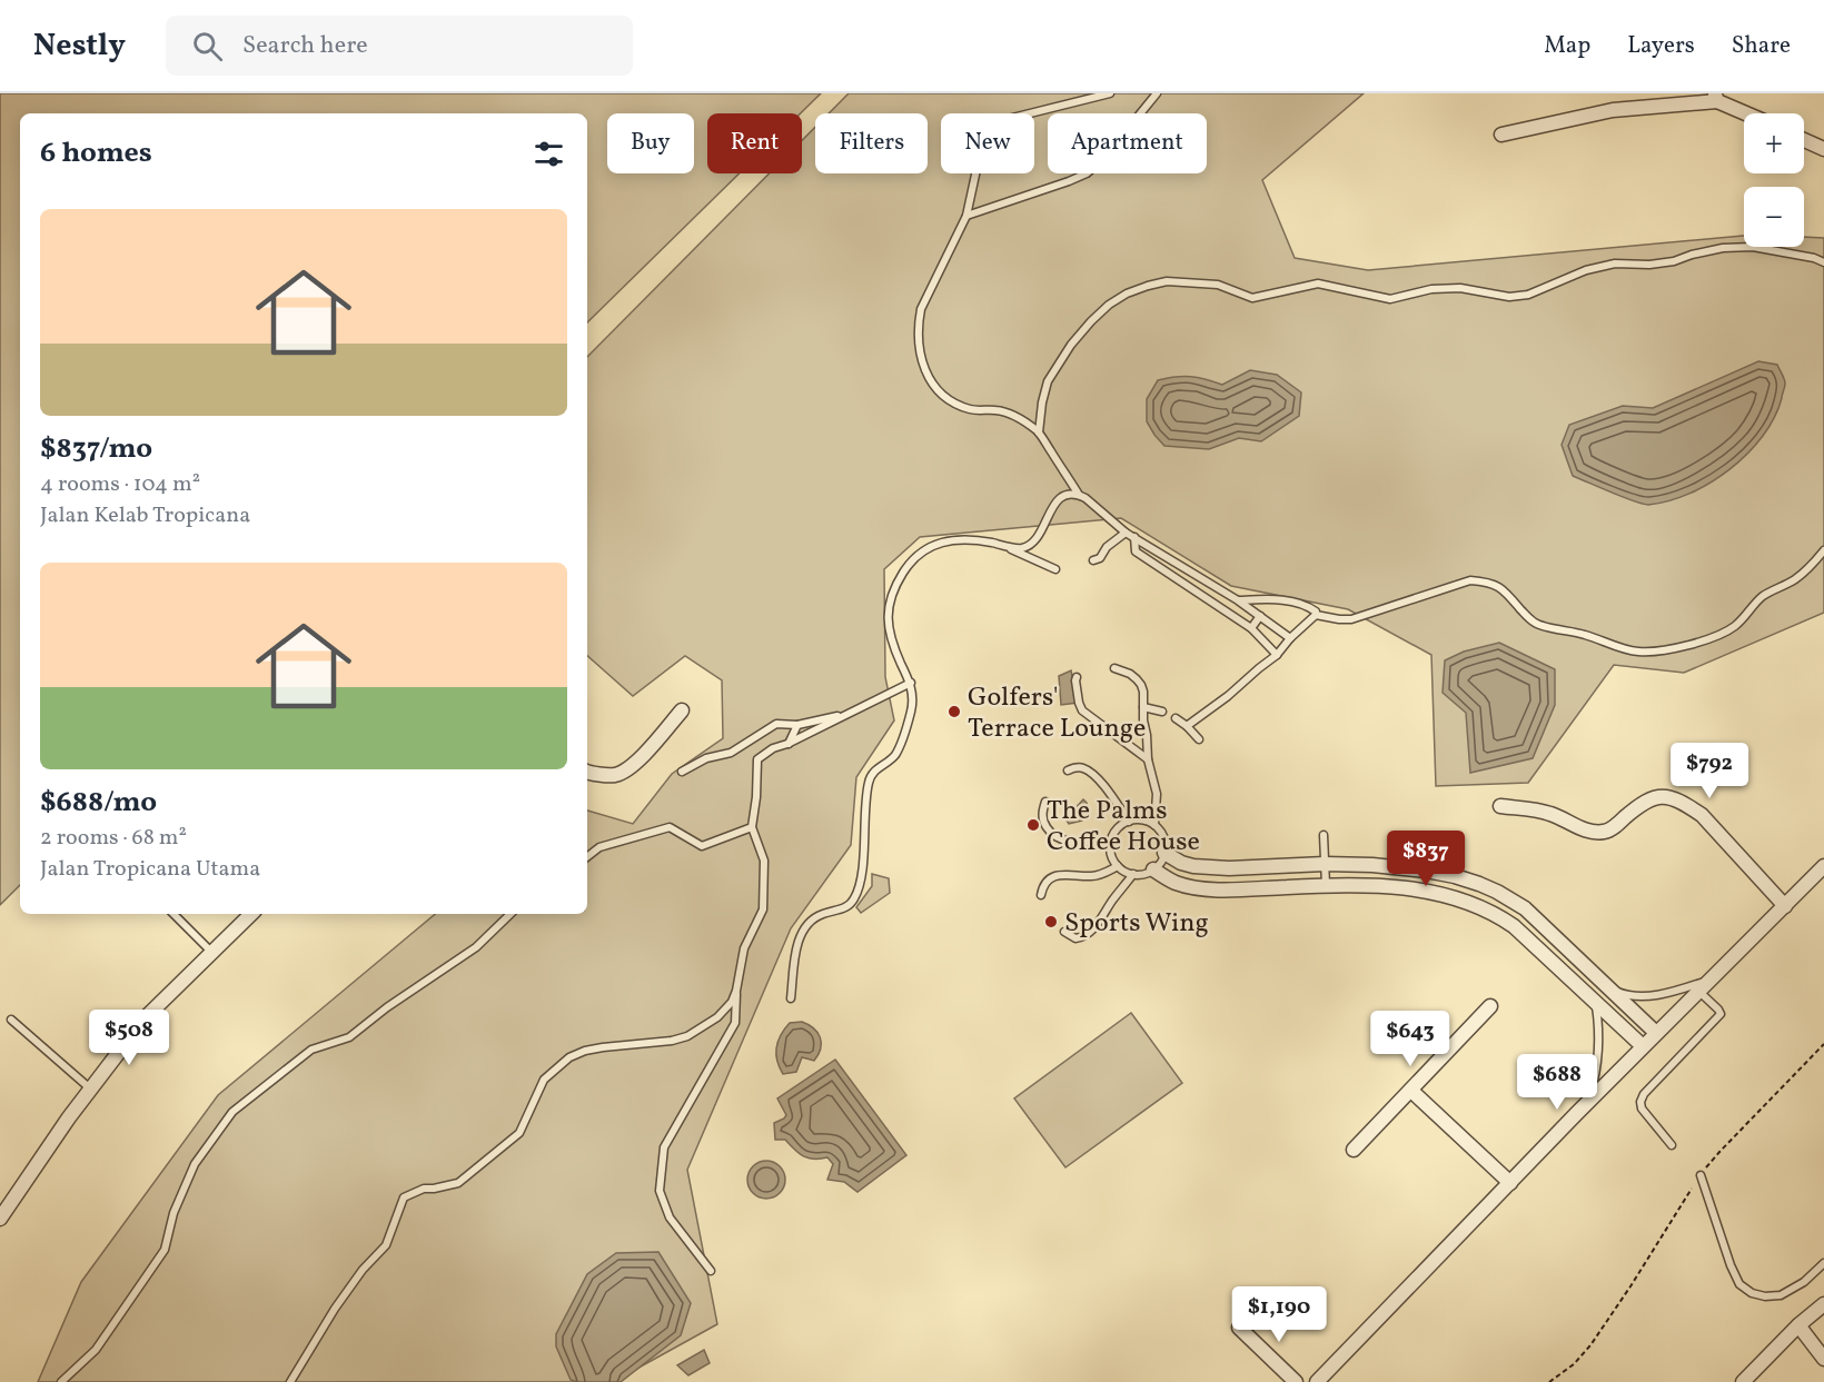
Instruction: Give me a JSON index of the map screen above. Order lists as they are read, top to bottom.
{
  "places": ["Golfers' Terrace Lounge", "The Palms Coffee House", "Sports Wing"],
  "page": {
    "header": "Nestly",
    "search": "Search here",
    "nav": ["Map", "Layers", "Share"],
    "map_buttons": ["+", "−"],
    "chip": [
      "Buy",
      "Rent",
      "Filters",
      "New",
      "Apartment"
    ],
    "heading": "6 homes",
    "list": [
      {
        "name": "$837/mo",
        "note": "4 rooms · 104 m² · Jalan Kelab Tropicana"
      },
      {
        "name": "$688/mo",
        "note": "2 rooms · 68 m² · Jalan Tropicana Utama"
      }
    ],
    "price": [
      "$792",
      "$837",
      "$508",
      "$643",
      "$688",
      "$1,190"
    ]
  }
}
